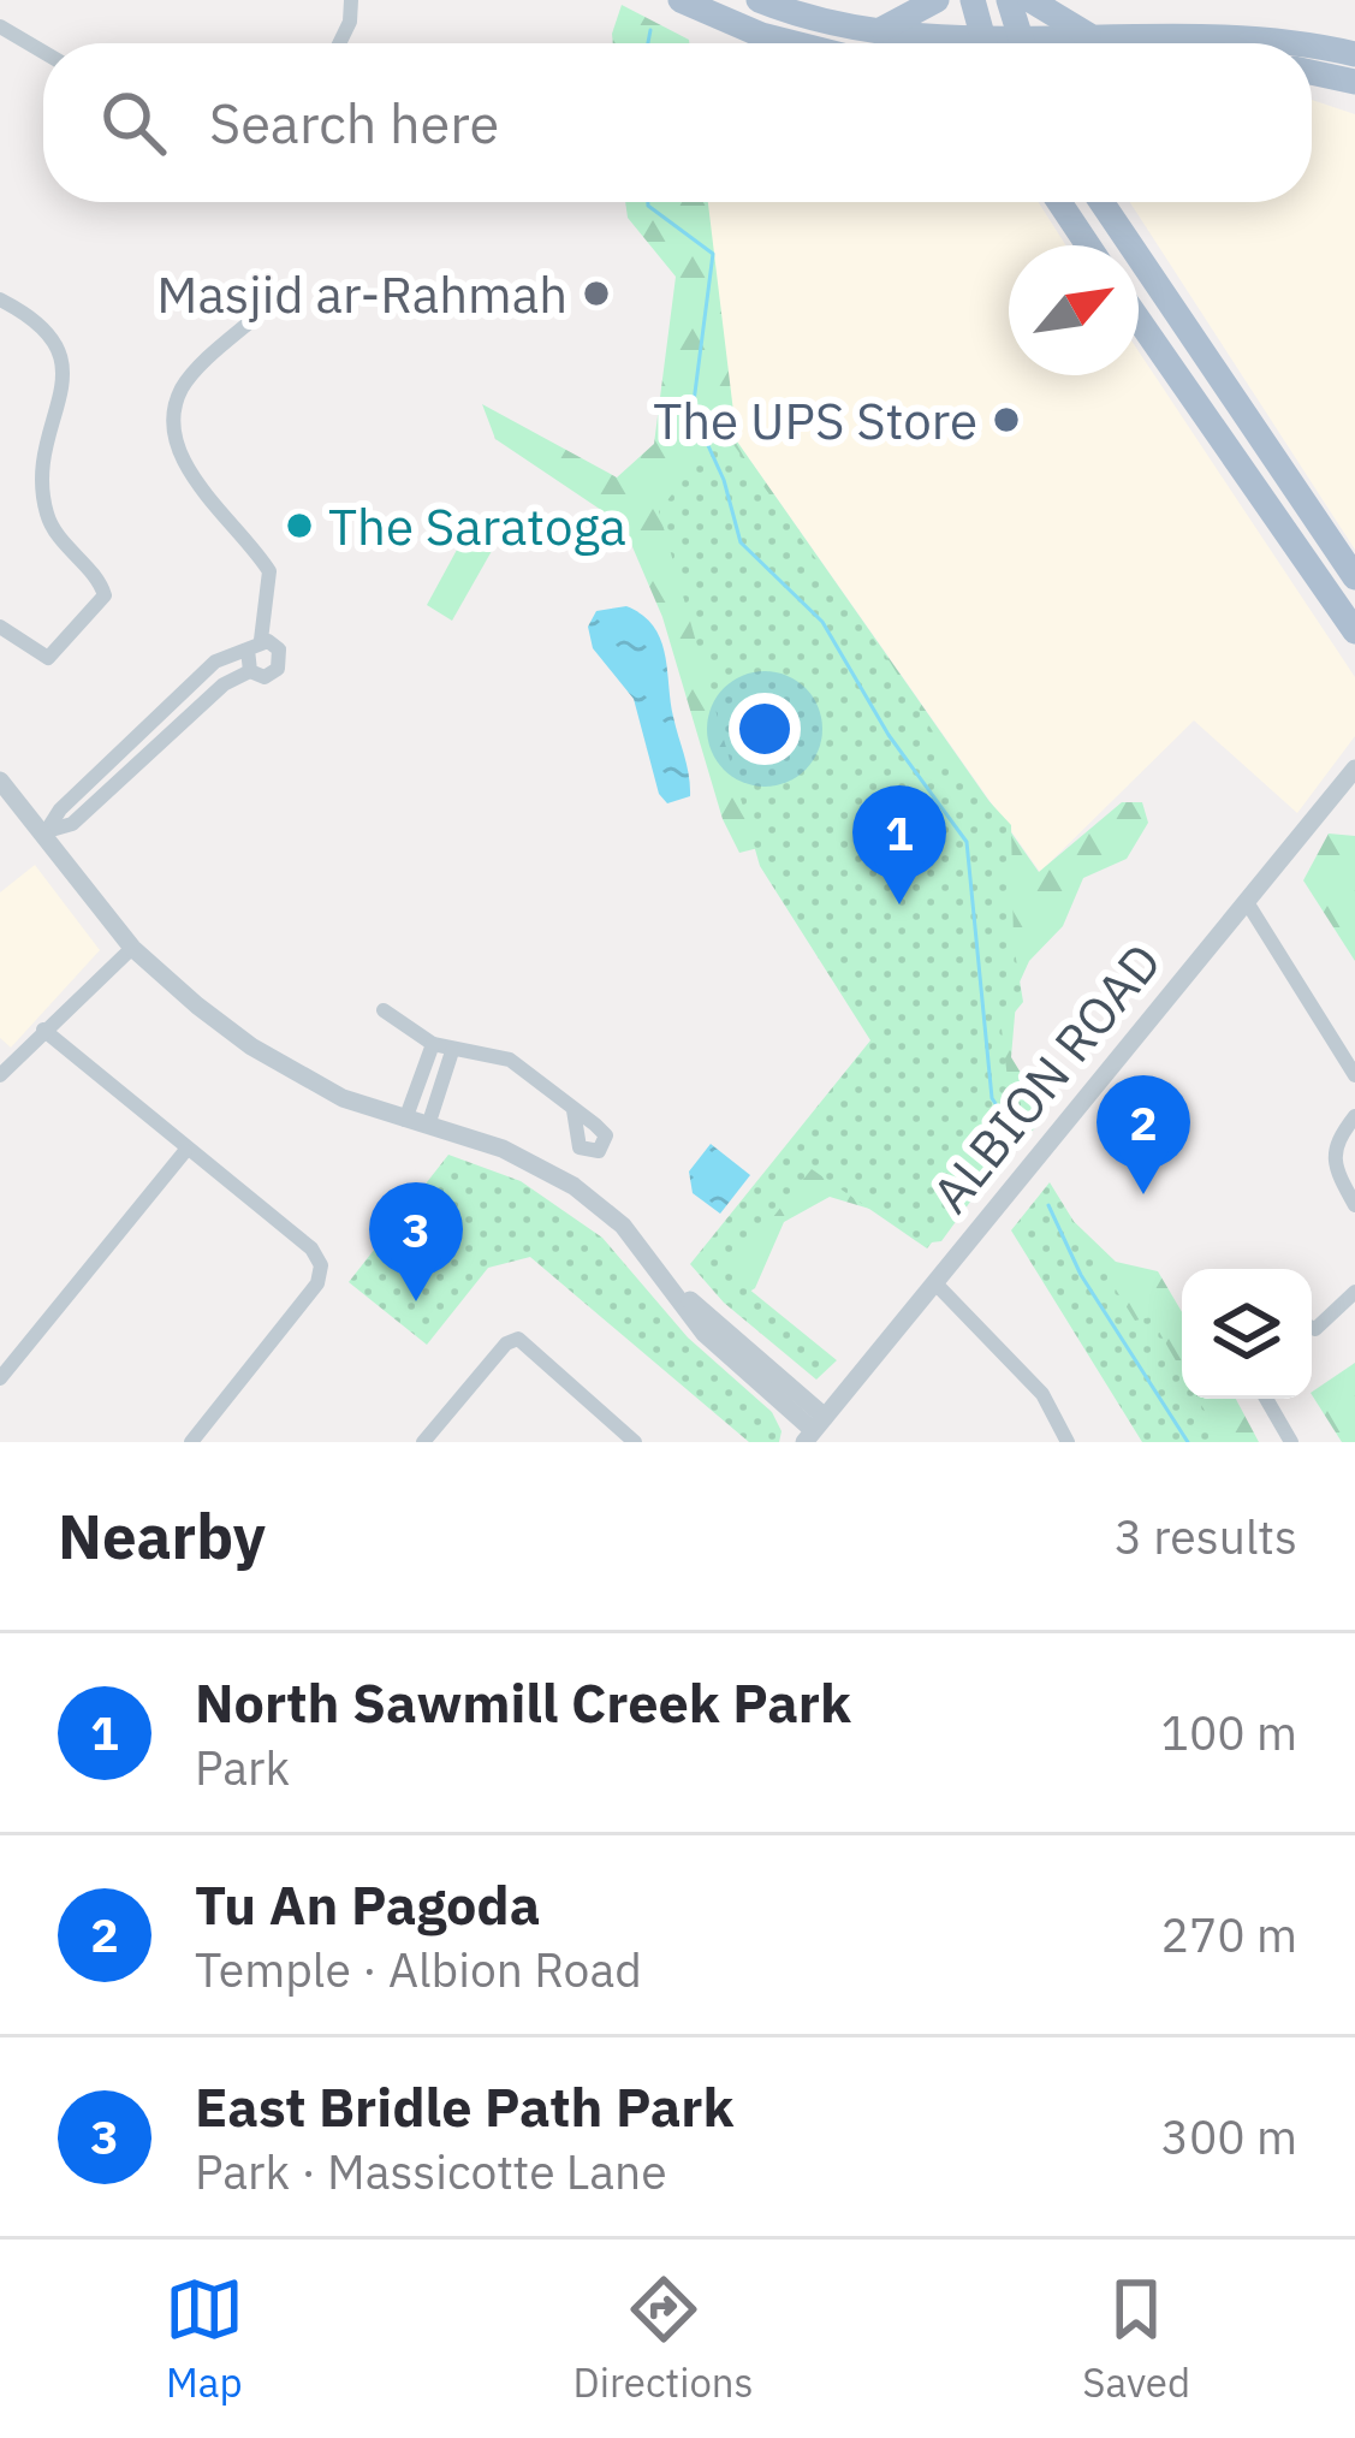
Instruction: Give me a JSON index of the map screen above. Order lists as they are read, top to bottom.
{
  "streets": {
    "street": ["ALBION ROAD"]
  },
  "places": ["Masjid ar-Rahmah", "The UPS Store", "The Saratoga"],
  "north": "top right",
  "page": {
    "search": "Search here",
    "pins": ["1", "2", "3"],
    "heading": ["Nearby", "3 results"],
    "list": [
      {
        "mark": "1",
        "name": "North Sawmill Creek Park",
        "note": "Park",
        "value": "100 m"
      },
      {
        "mark": "2",
        "name": "Tu An Pagoda",
        "note": "Temple · Albion Road",
        "value": "270 m"
      },
      {
        "mark": "3",
        "name": "East Bridle Path Park",
        "note": "Park · Massicotte Lane",
        "value": "300 m"
      }
    ],
    "nav": ["Map", "Directions", "Saved"]
  }
}
